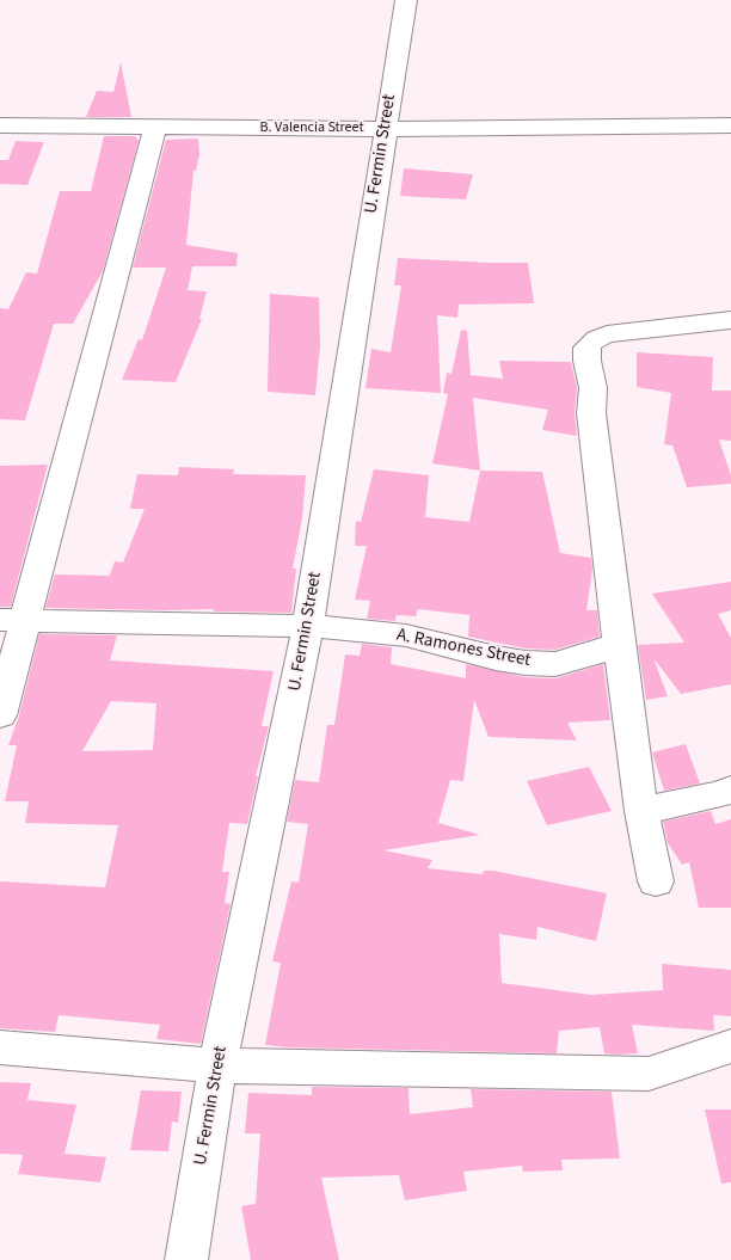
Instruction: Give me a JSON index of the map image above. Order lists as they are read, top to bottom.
{
  "streets": {
    "street": ["B. Valencia Street", "U. Fermin Street", "A. Ramones Street"]
  },
  "crossings": [
    ["B. Valencia Street", "U. Fermin Street"],
    ["U. Fermin Street", "A. Ramones Street"]
  ]
}
